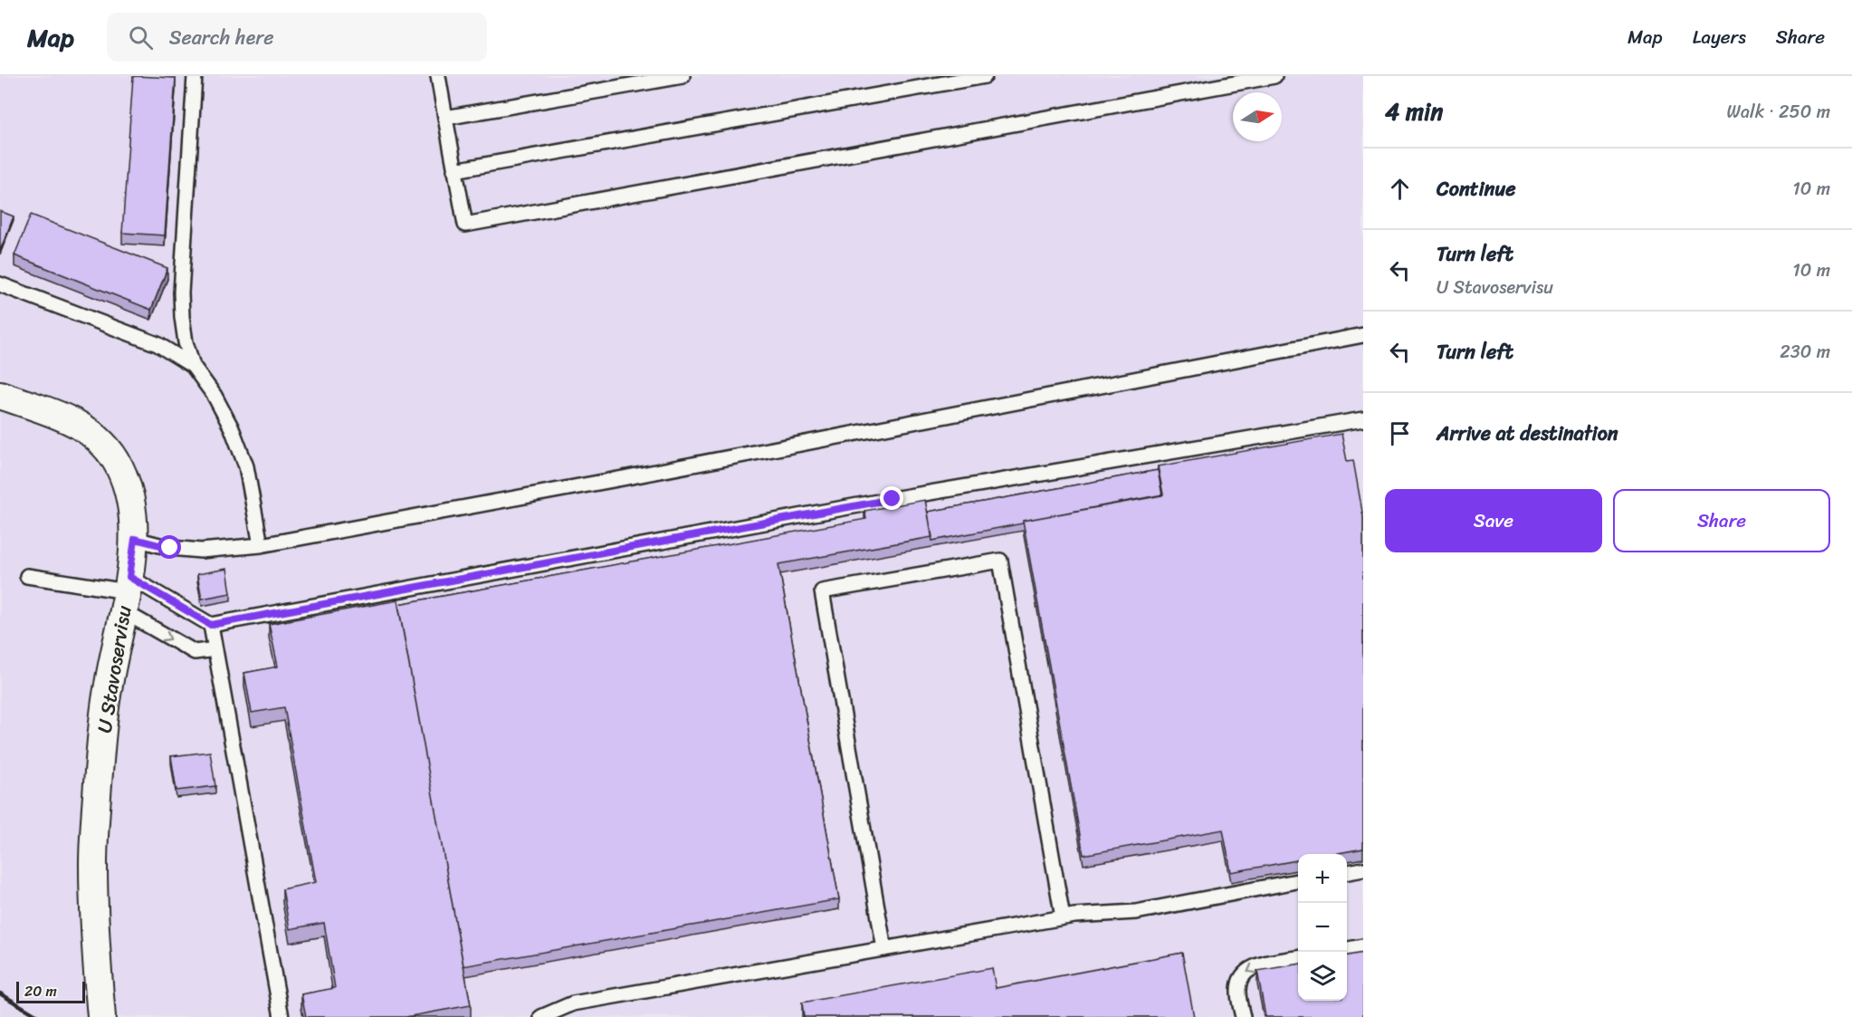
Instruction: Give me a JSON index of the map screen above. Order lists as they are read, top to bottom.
{
  "streets": {
    "street": ["U Stavoservisu"]
  },
  "scale_bar": "20 m",
  "north": "right",
  "page": {
    "header": "Map",
    "search": "Search here",
    "nav": ["Map", "Layers", "Share"],
    "heading": ["4 min", "Walk · 250 m"],
    "list": [
      ["Continue", "10 m"],
      ["Turn left", "U Stavoservisu", "10 m"],
      ["Turn left", "230 m"],
      "Arrive at destination"
    ],
    "buttons": ["Save", "Share"],
    "map_buttons": ["+", "−"],
    "scale": "20 m"
  }
}
